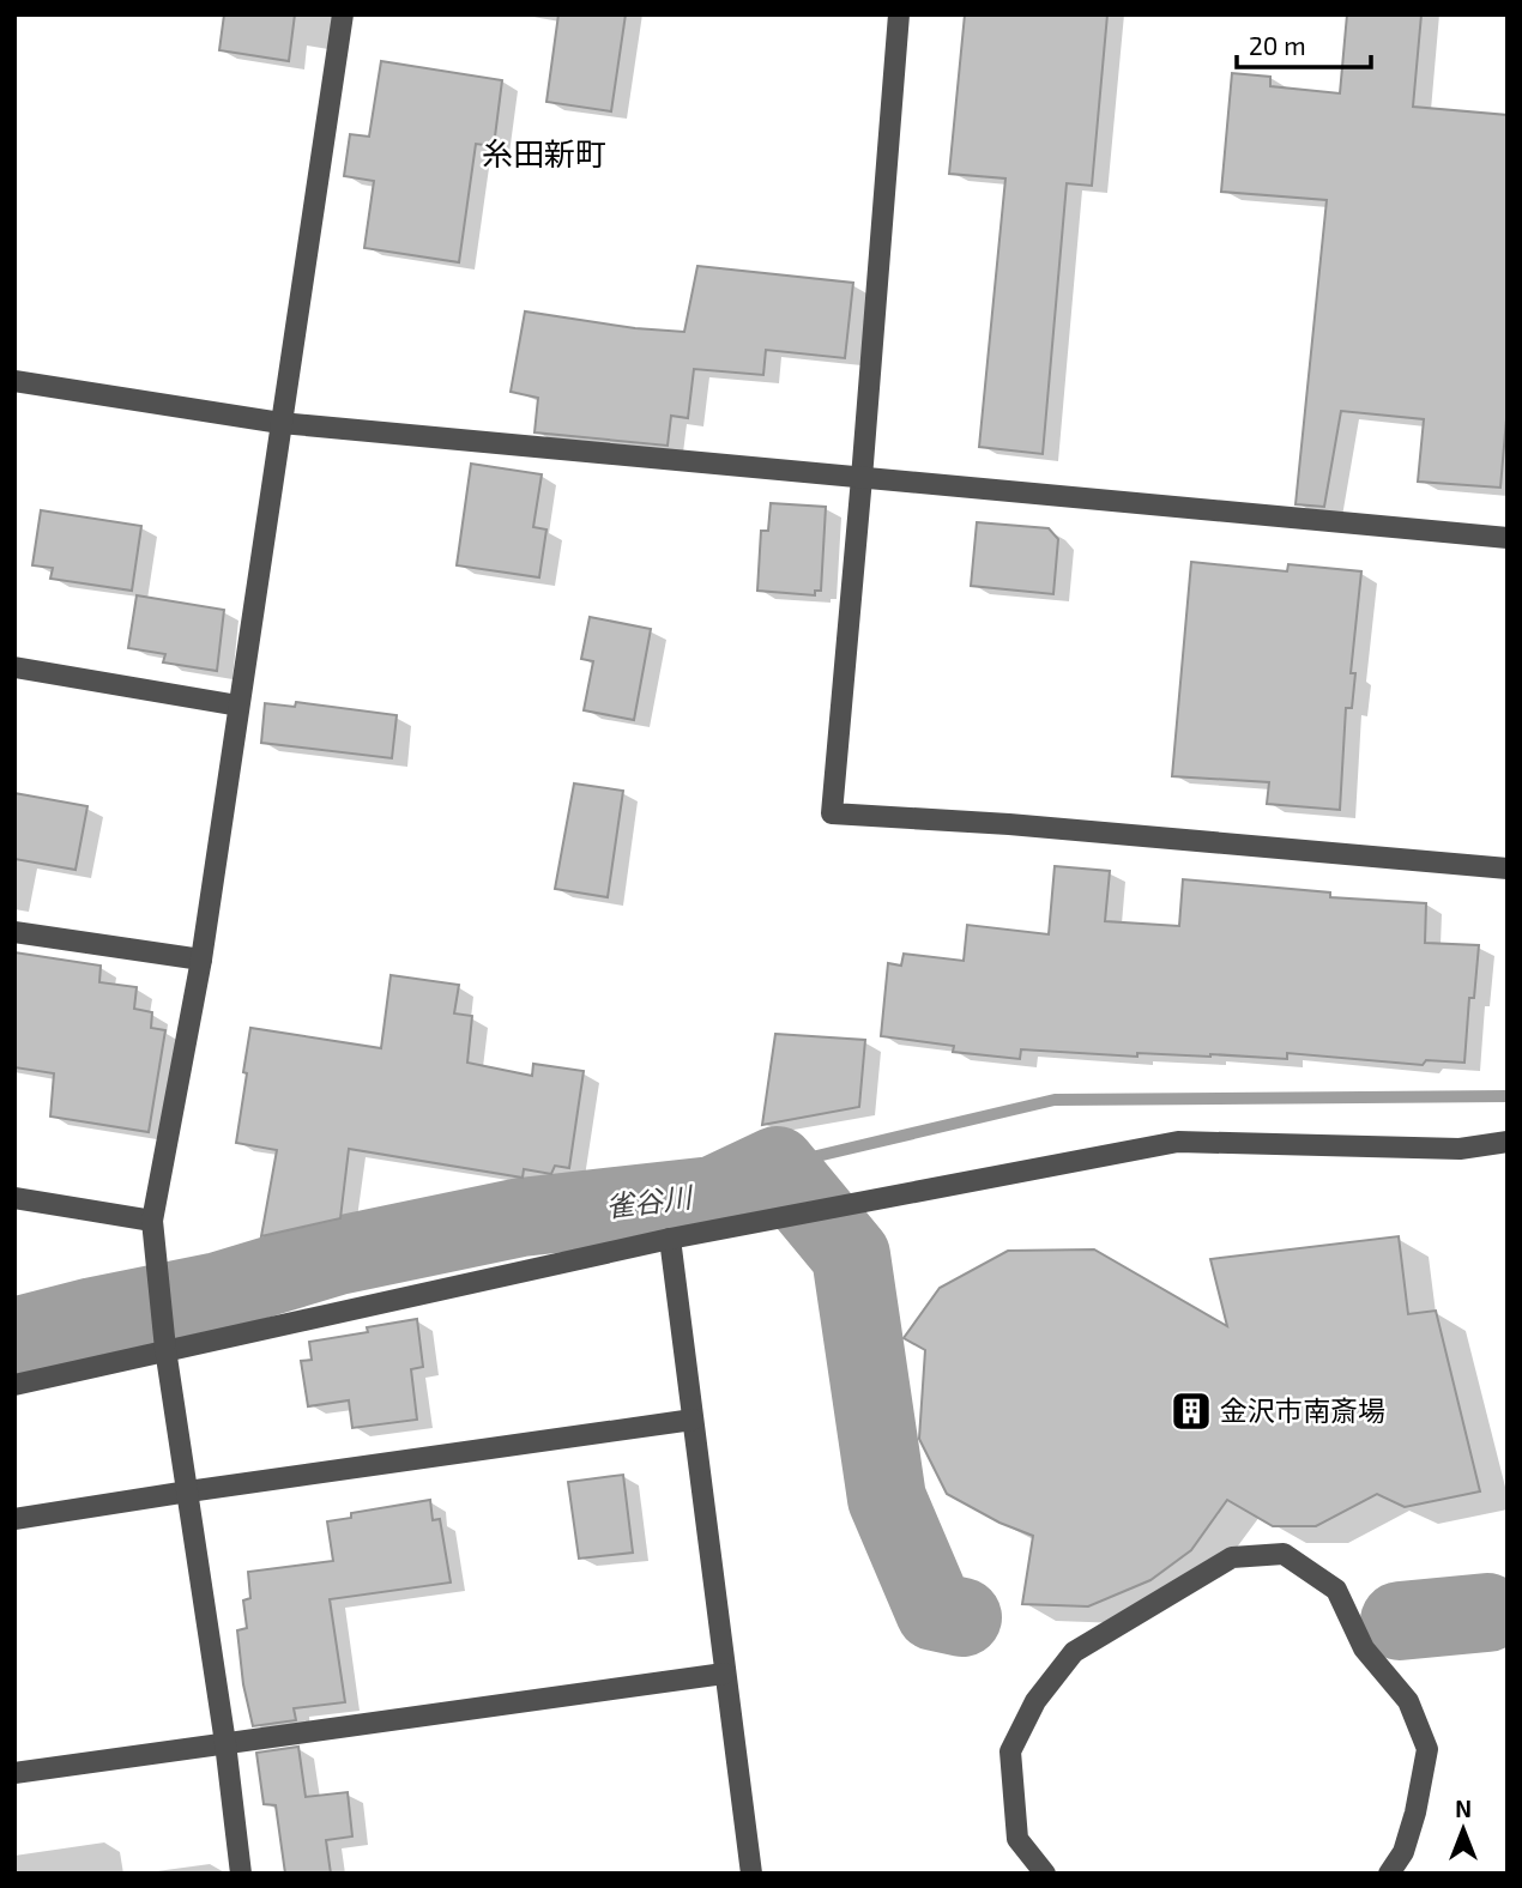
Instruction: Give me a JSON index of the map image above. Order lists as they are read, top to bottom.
{
  "districts": ["糸田新町"],
  "water": ["雀谷川"],
  "places": {
    "building": ["金沢市南斎場"]
  },
  "scale_bar": "20 m",
  "north": "top"
}
